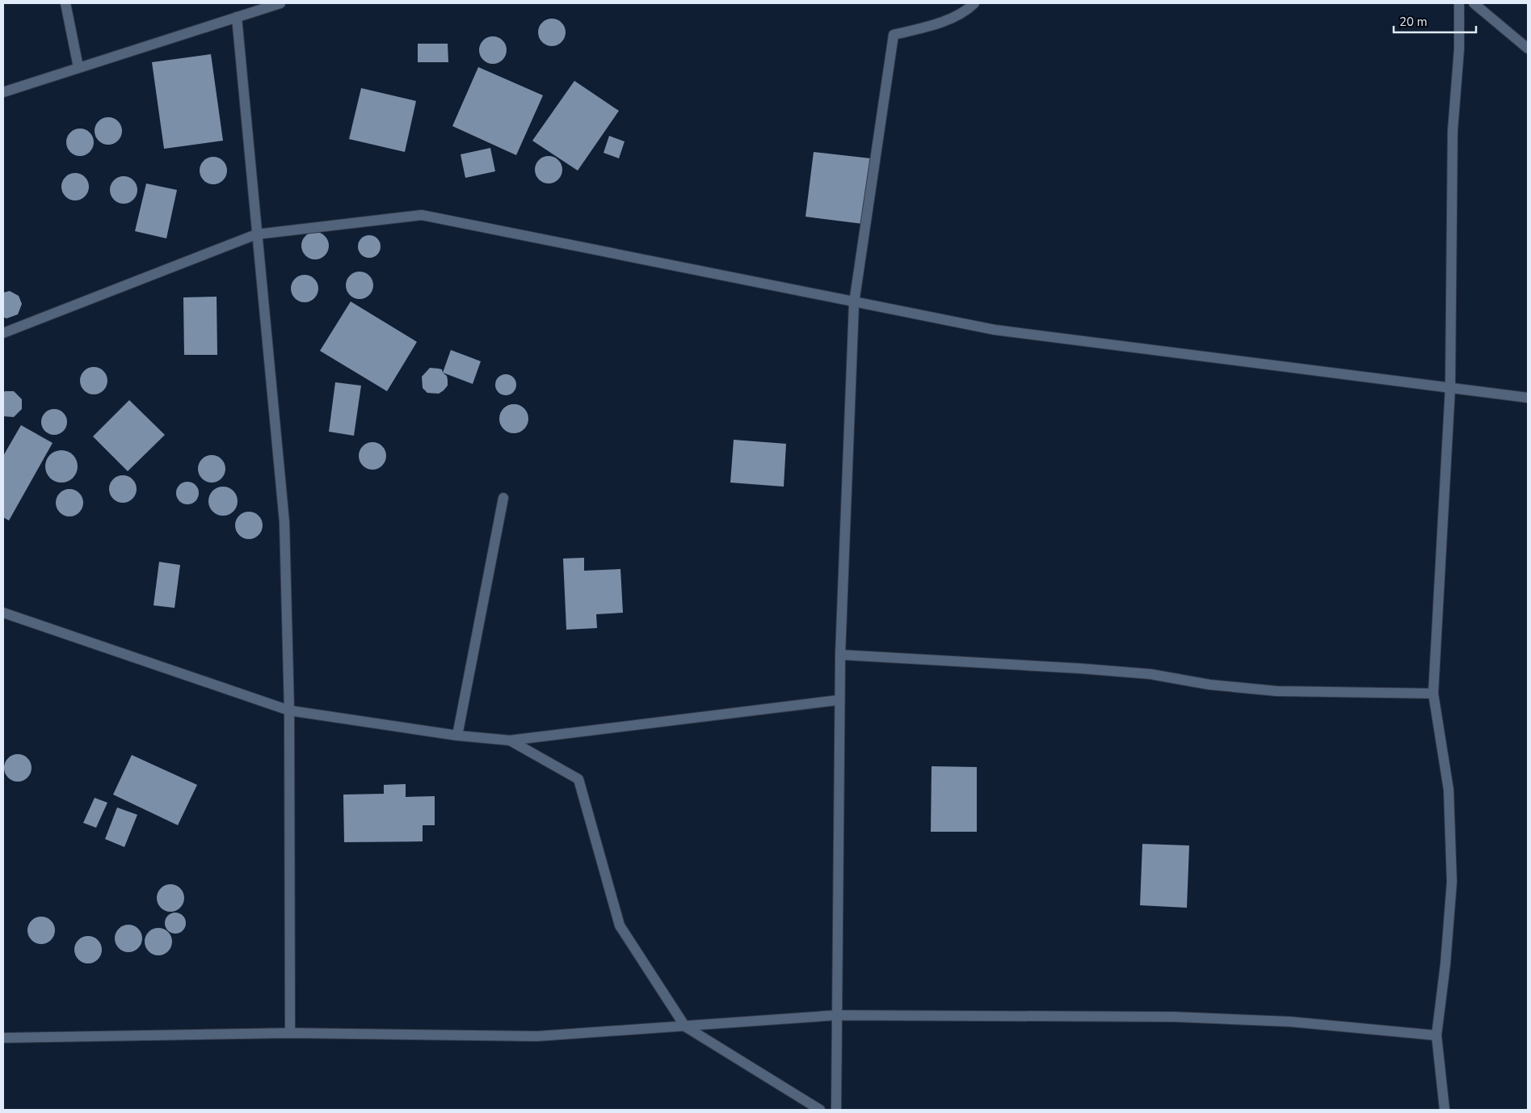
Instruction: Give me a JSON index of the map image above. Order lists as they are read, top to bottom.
{
  "scale_bar": "20 m"
}
